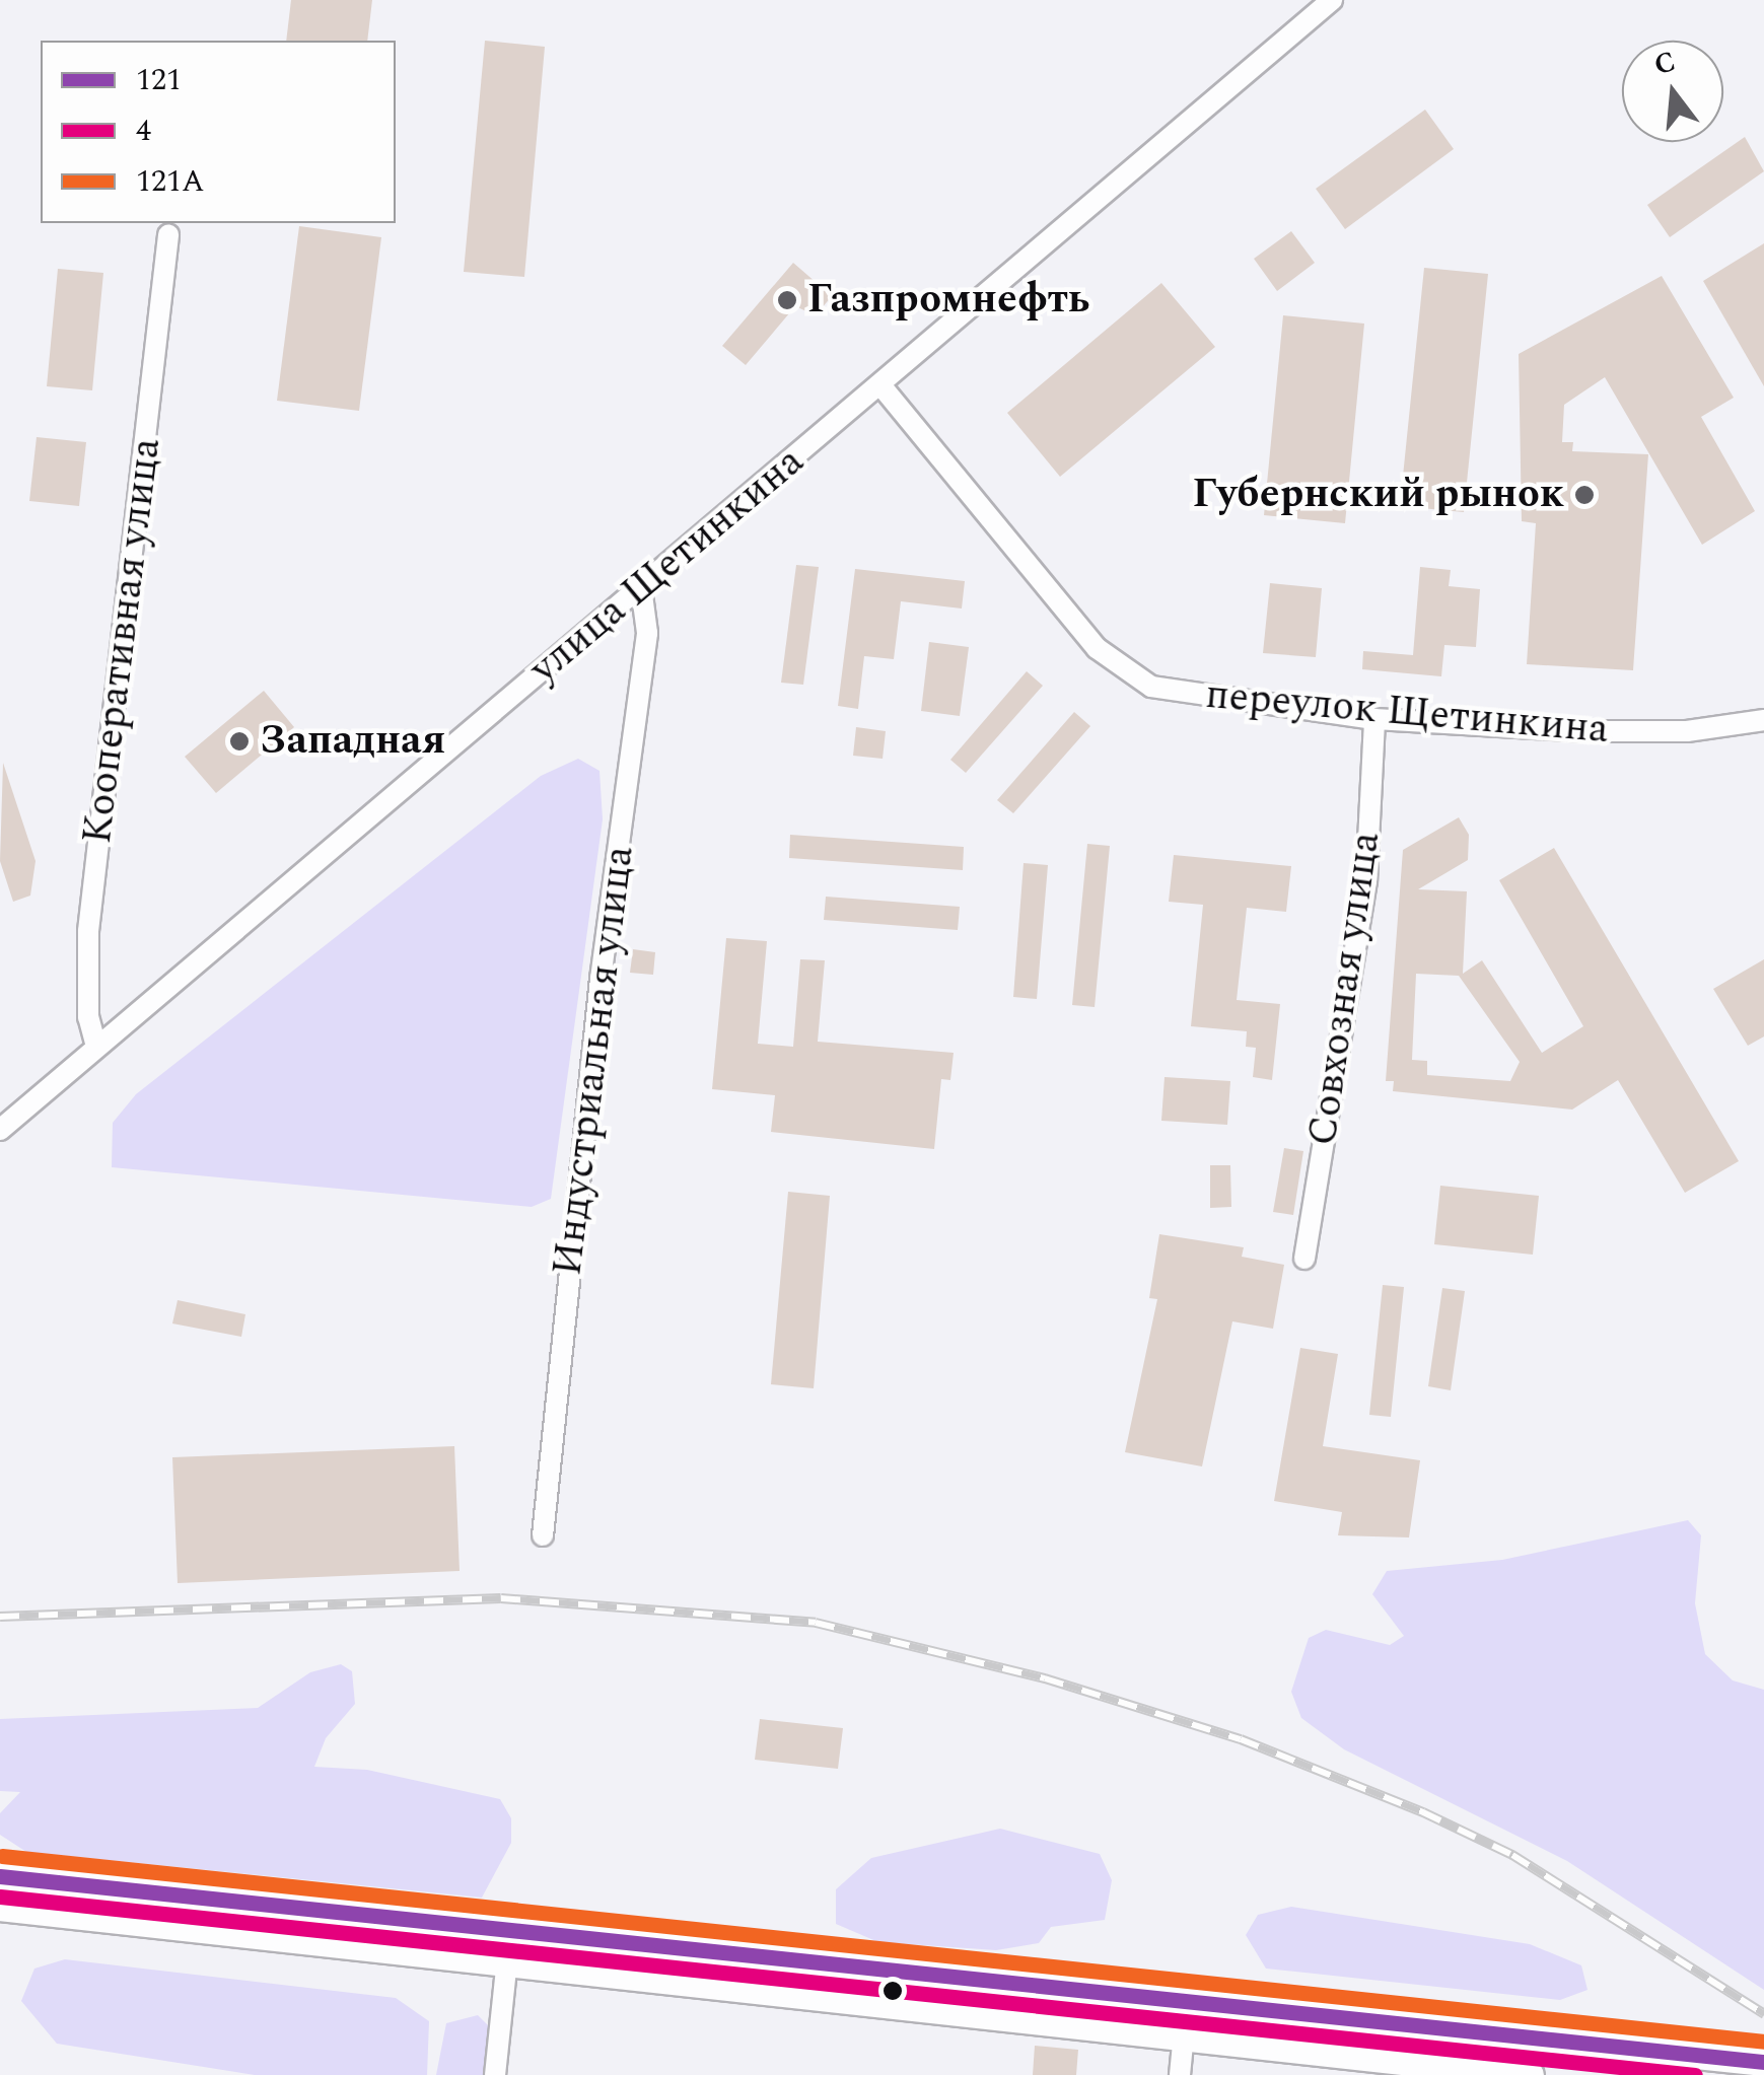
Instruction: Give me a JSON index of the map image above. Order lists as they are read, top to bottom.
{
  "streets": {
    "street": [
      "улица Щетинкина",
      "Кооперативная улица",
      "переулок Щетинкина",
      "Совхозная улица",
      "Индустриальная улица"
    ]
  },
  "crossings": [
    ["улица Щетинкина", "Кооперативная улица"],
    ["улица Щетинкина", "переулок Щетинкина"],
    ["улица Щетинкина", "Индустриальная улица"],
    ["переулок Щетинкина", "Совхозная улица"]
  ],
  "places": ["Газпромнефть", "Губернский рынок", "Западная"],
  "lines": ["transit line 121А", "transit line 121", "transit line 4"],
  "legend": ["121", "4", "121А"],
  "north": "top"
}
